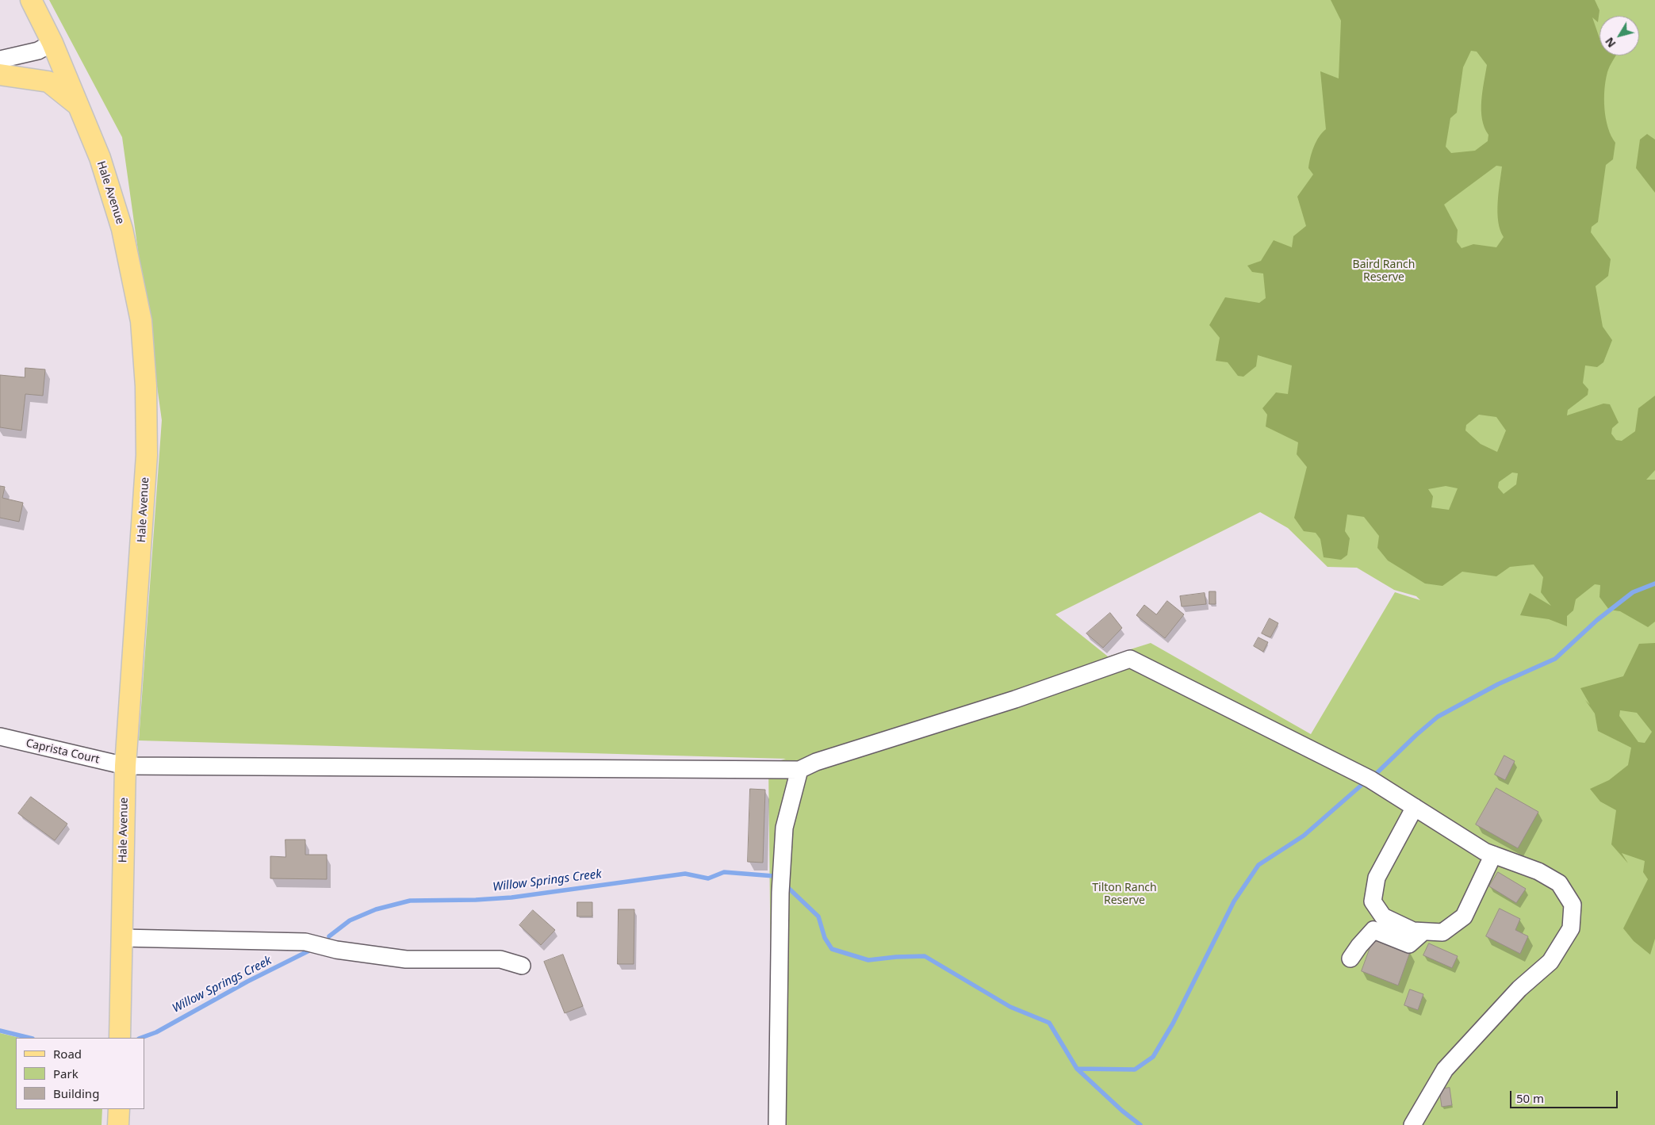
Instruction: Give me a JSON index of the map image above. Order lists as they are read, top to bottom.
{
  "streets": {
    "main road": ["Hale Avenue"],
    "street": ["Caprista Court"]
  },
  "crossings": [
    ["Hale Avenue", "Caprista Court"]
  ],
  "water": ["Willow Springs Creek"],
  "parks": ["Baird Ranch Reserve", "Tilton Ranch Reserve"],
  "legend": ["Road", "Park", "Building"],
  "scale_bar": "50 m",
  "north": "bottom left"
}
